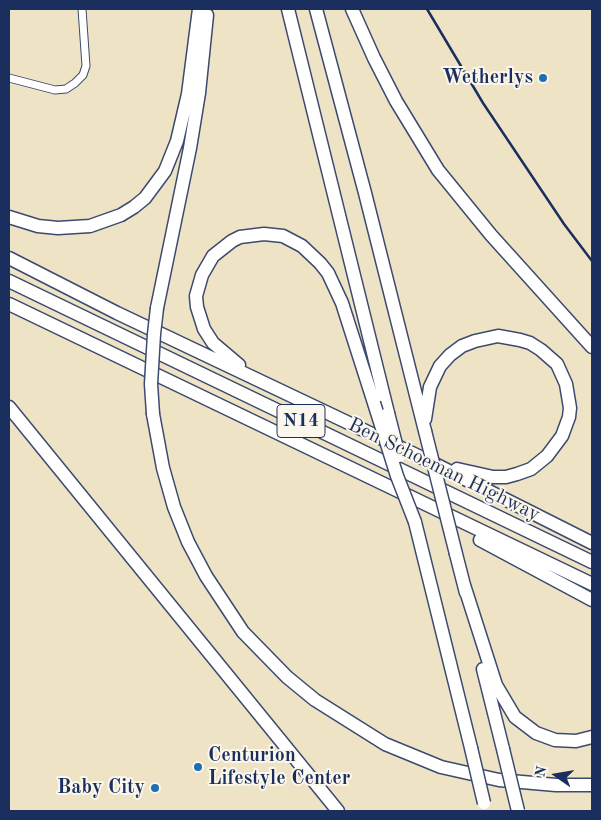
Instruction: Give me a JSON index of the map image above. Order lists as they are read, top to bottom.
{
  "streets": {
    "highway": ["N14", "Ben Schoeman Highway"]
  },
  "places": ["Wetherlys", "Centurion Lifestyle Center", "Baby City"],
  "north": "left"
}
